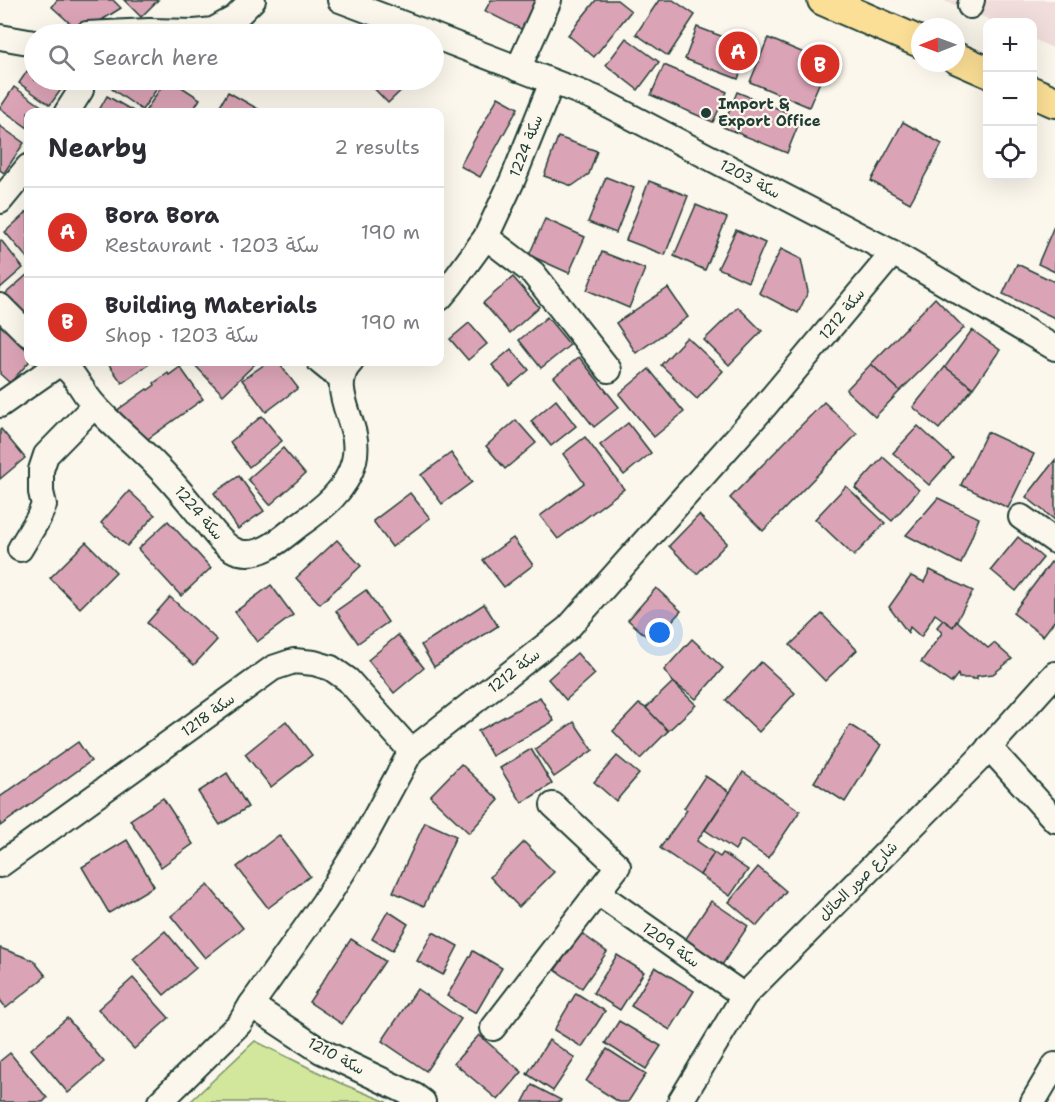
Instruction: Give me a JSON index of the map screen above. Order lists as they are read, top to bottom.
{
  "streets": {
    "street": [
      "سكة 1224",
      "سكة 1203",
      "سكة 1212",
      "سكة 1218",
      "شارع صور الحائل",
      "سكة 1209",
      "سكة 1210"
    ]
  },
  "crossings": [
    ["سكة 1224", "سكة 1203"],
    ["سكة 1203", "سكة 1212"],
    ["سكة 1212", "سكة 1218"],
    ["سكة 1212", "سكة 1210"],
    ["شارع صور الحائل", "سكة 1209"]
  ],
  "places": ["Import & Export Office"],
  "north": "left",
  "page": {
    "map_buttons": ["+", "−"],
    "search": "Search here",
    "pins": ["A", "B"],
    "heading": ["Nearby", "2 results"],
    "list": [
      {
        "mark": "A",
        "name": "Bora Bora",
        "note": "Restaurant · سكة 1203",
        "value": "190 m"
      },
      {
        "mark": "B",
        "name": "Building Materials",
        "note": "Shop · سكة 1203",
        "value": "190 m"
      }
    ]
  }
}
